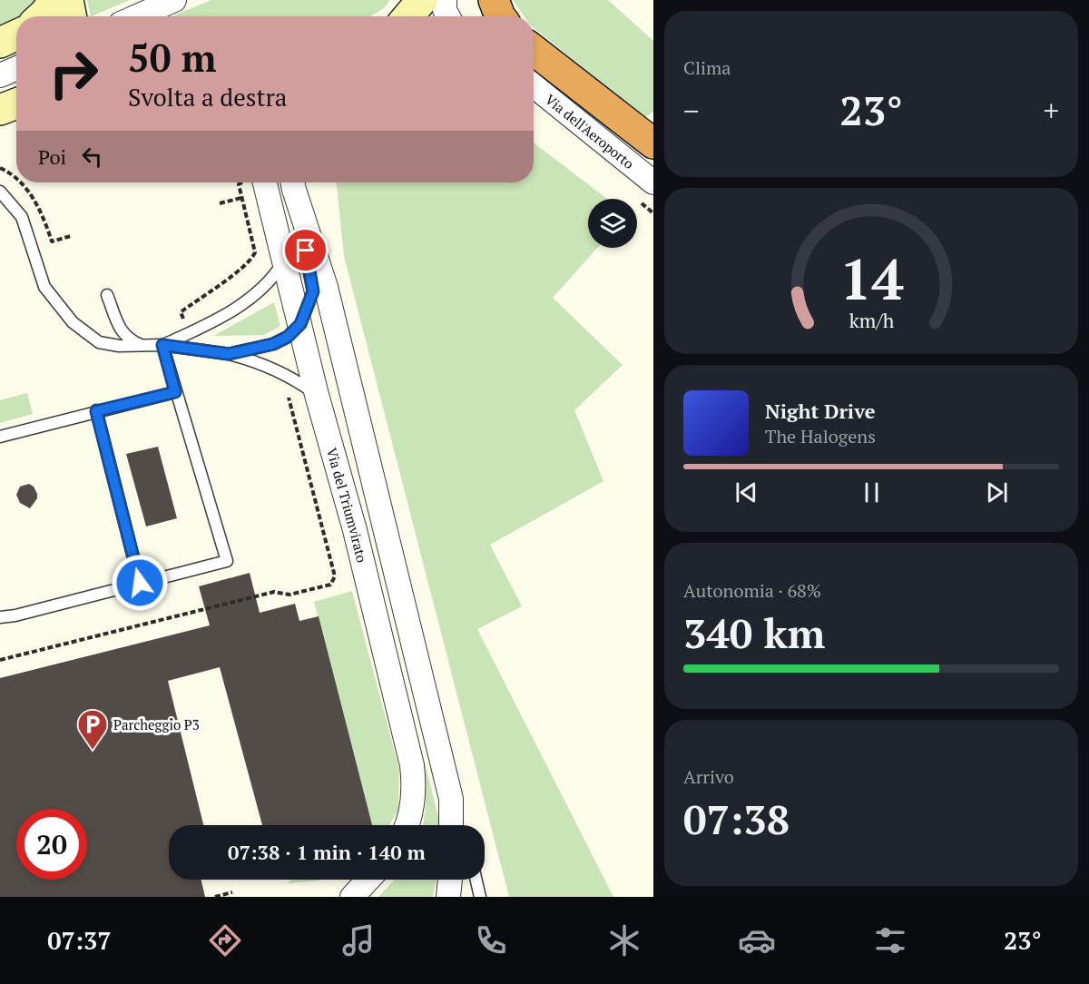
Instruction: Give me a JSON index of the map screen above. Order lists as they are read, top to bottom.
{
  "streets": {
    "street": ["Via dell'Aeroporto", "Via del Triumvirato"]
  },
  "places": {
    "parking": ["Parcheggio P3"]
  },
  "page": {
    "tile": [
      "Clima",
      ["Autonomia · 68%", "340 km"],
      ["Arrivo", "07:38"]
    ],
    "turn": ["50 m", "Svolta a destra"],
    "heat": ["−", "23°", "+"],
    "then": "Poi",
    "song": ["Night Drive", "The Halogens"],
    "limit": "20",
    "trip": "07:38 · 1 min · 140 m",
    "tabs": ["07:37", "23°"],
    "gauge": ["14", "km/h"]
  }
}
